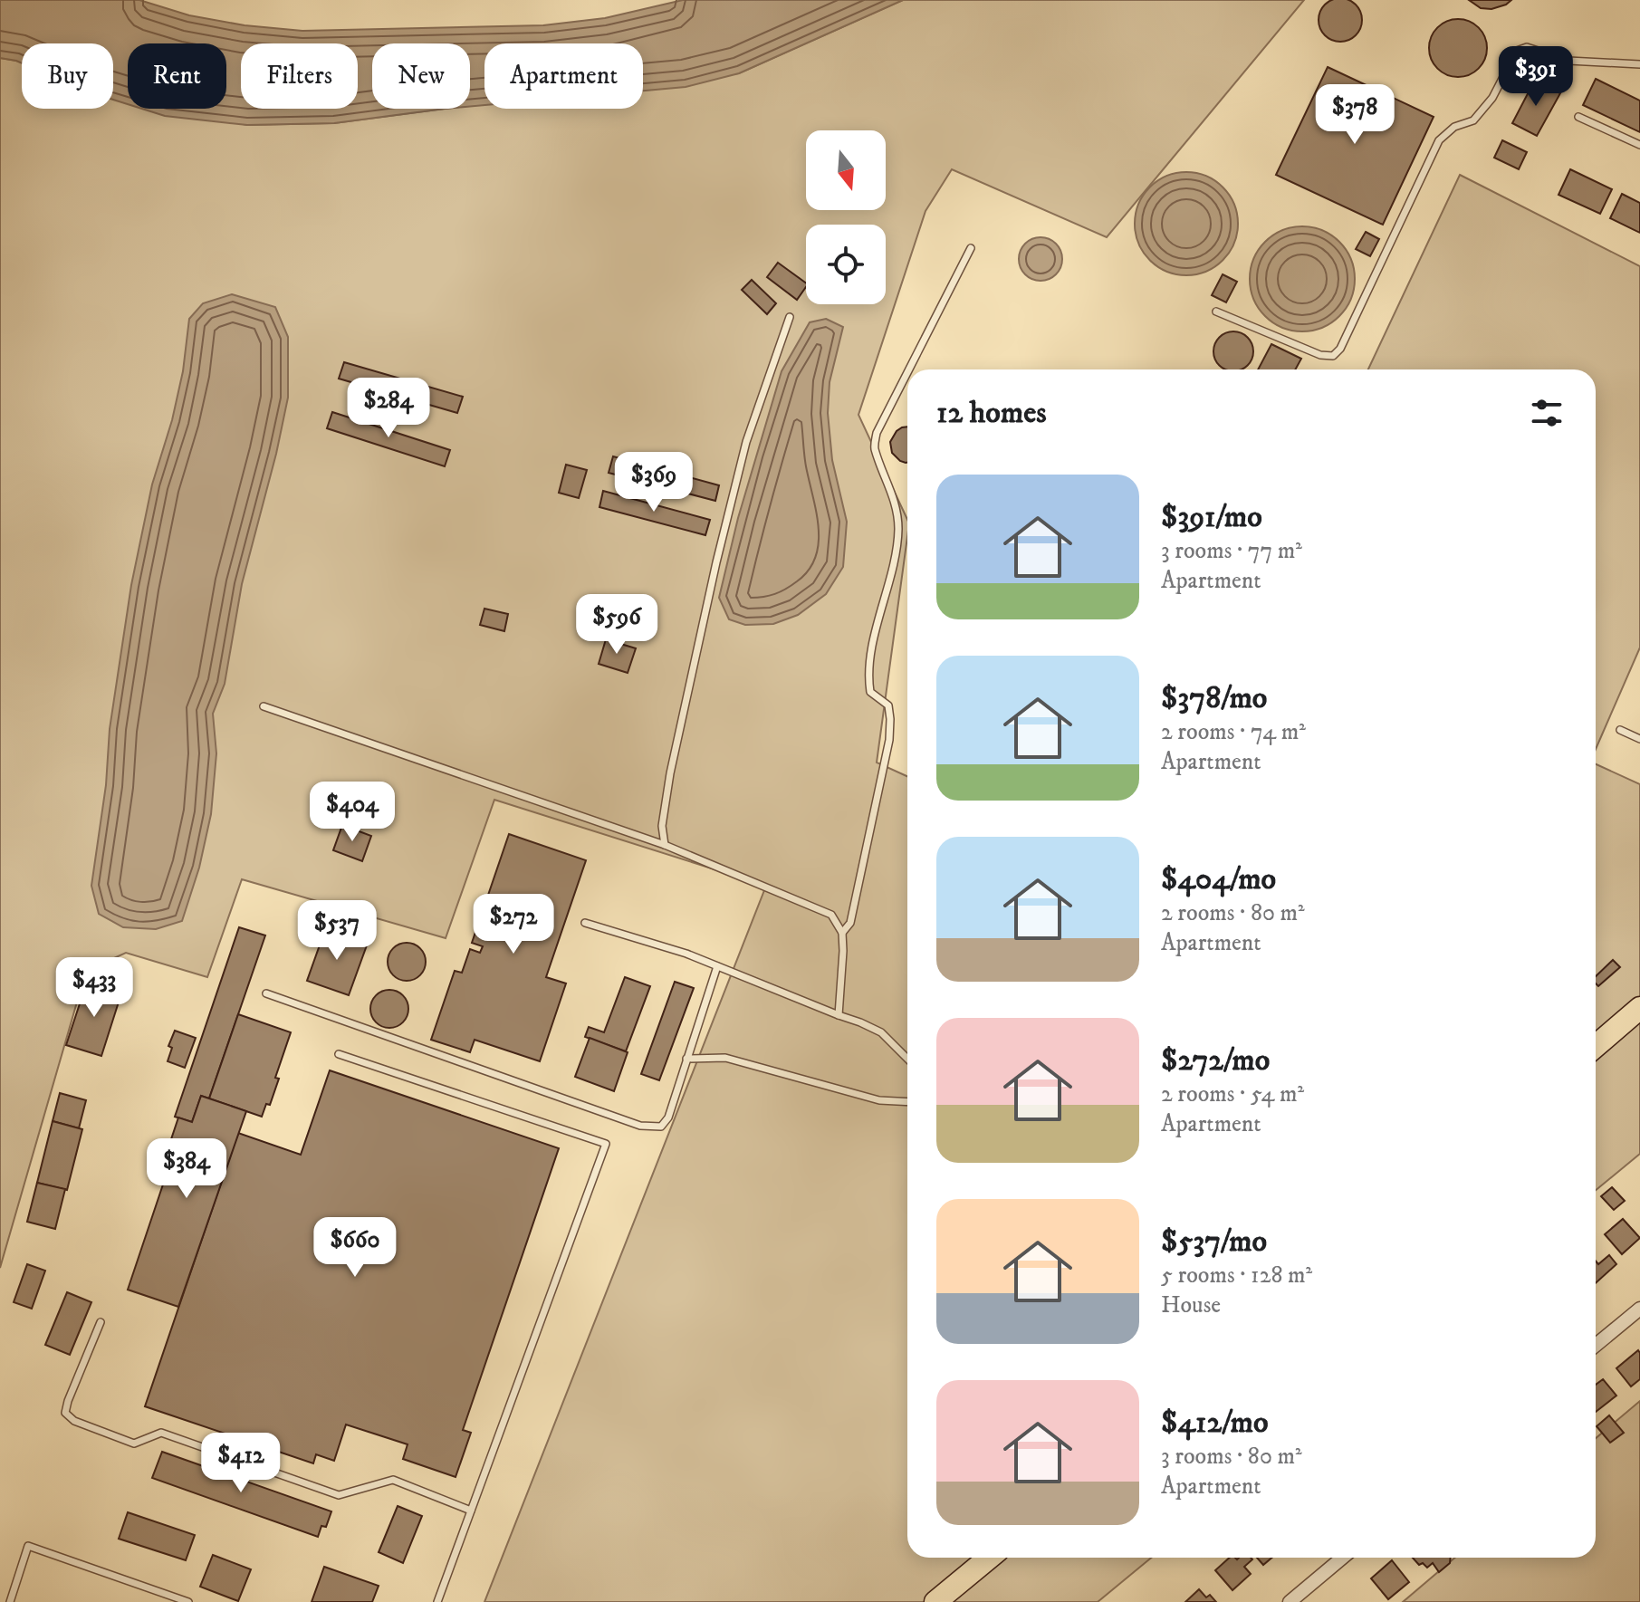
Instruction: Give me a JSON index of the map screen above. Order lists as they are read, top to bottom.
{
  "north": "bottom",
  "page": {
    "chip": [
      "Buy",
      "Rent",
      "Filters",
      "New",
      "Apartment"
    ],
    "price": [
      "$391",
      "$378",
      "$284",
      "$369",
      "$596",
      "$404",
      "$272",
      "$537",
      "$433",
      "$384",
      "$660",
      "$412"
    ],
    "heading": "12 homes",
    "list": [
      {
        "name": "$391/mo",
        "note": "3 rooms · 77 m² · Apartment"
      },
      {
        "name": "$378/mo",
        "note": "2 rooms · 74 m² · Apartment"
      },
      {
        "name": "$404/mo",
        "note": "2 rooms · 80 m² · Apartment"
      },
      {
        "name": "$272/mo",
        "note": "2 rooms · 54 m² · Apartment"
      },
      {
        "name": "$537/mo",
        "note": "5 rooms · 128 m² · House"
      },
      {
        "name": "$412/mo",
        "note": "3 rooms · 80 m² · Apartment"
      }
    ]
  }
}
